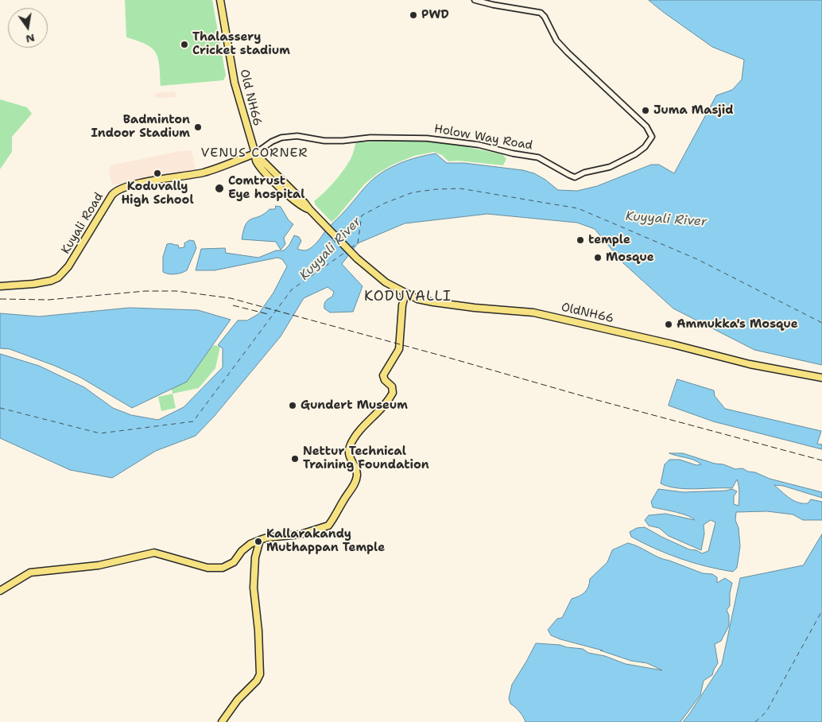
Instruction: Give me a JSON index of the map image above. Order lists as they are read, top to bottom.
{
  "streets": {
    "main road": ["Old NH66", "Kuyali Road", "OldNH66"],
    "street": ["Holow Way Road"]
  },
  "crossings": [
    ["Old NH66", "Holow Way Road"],
    ["Old NH66", "Kuyali Road"],
    ["Old NH66", "OldNH66"],
    ["Holow Way Road", "Kuyali Road"]
  ],
  "districts": ["VENUS CORNER", "KODUVALLI"],
  "water": ["Kuyyali River"],
  "places": [
    "PWD",
    "Thalassery Cricket stadium",
    "Juma Masjid",
    "Badminton Indoor Stadium",
    "Koduvally High School",
    "Comtrust Eye hospital",
    "temple",
    "Mosque",
    "Ammukka's Mosque",
    "Gundert Museum",
    "Nettur Technical Training Foundation",
    "Kallarakandy Muthappan Temple"
  ],
  "north": "bottom"
}
